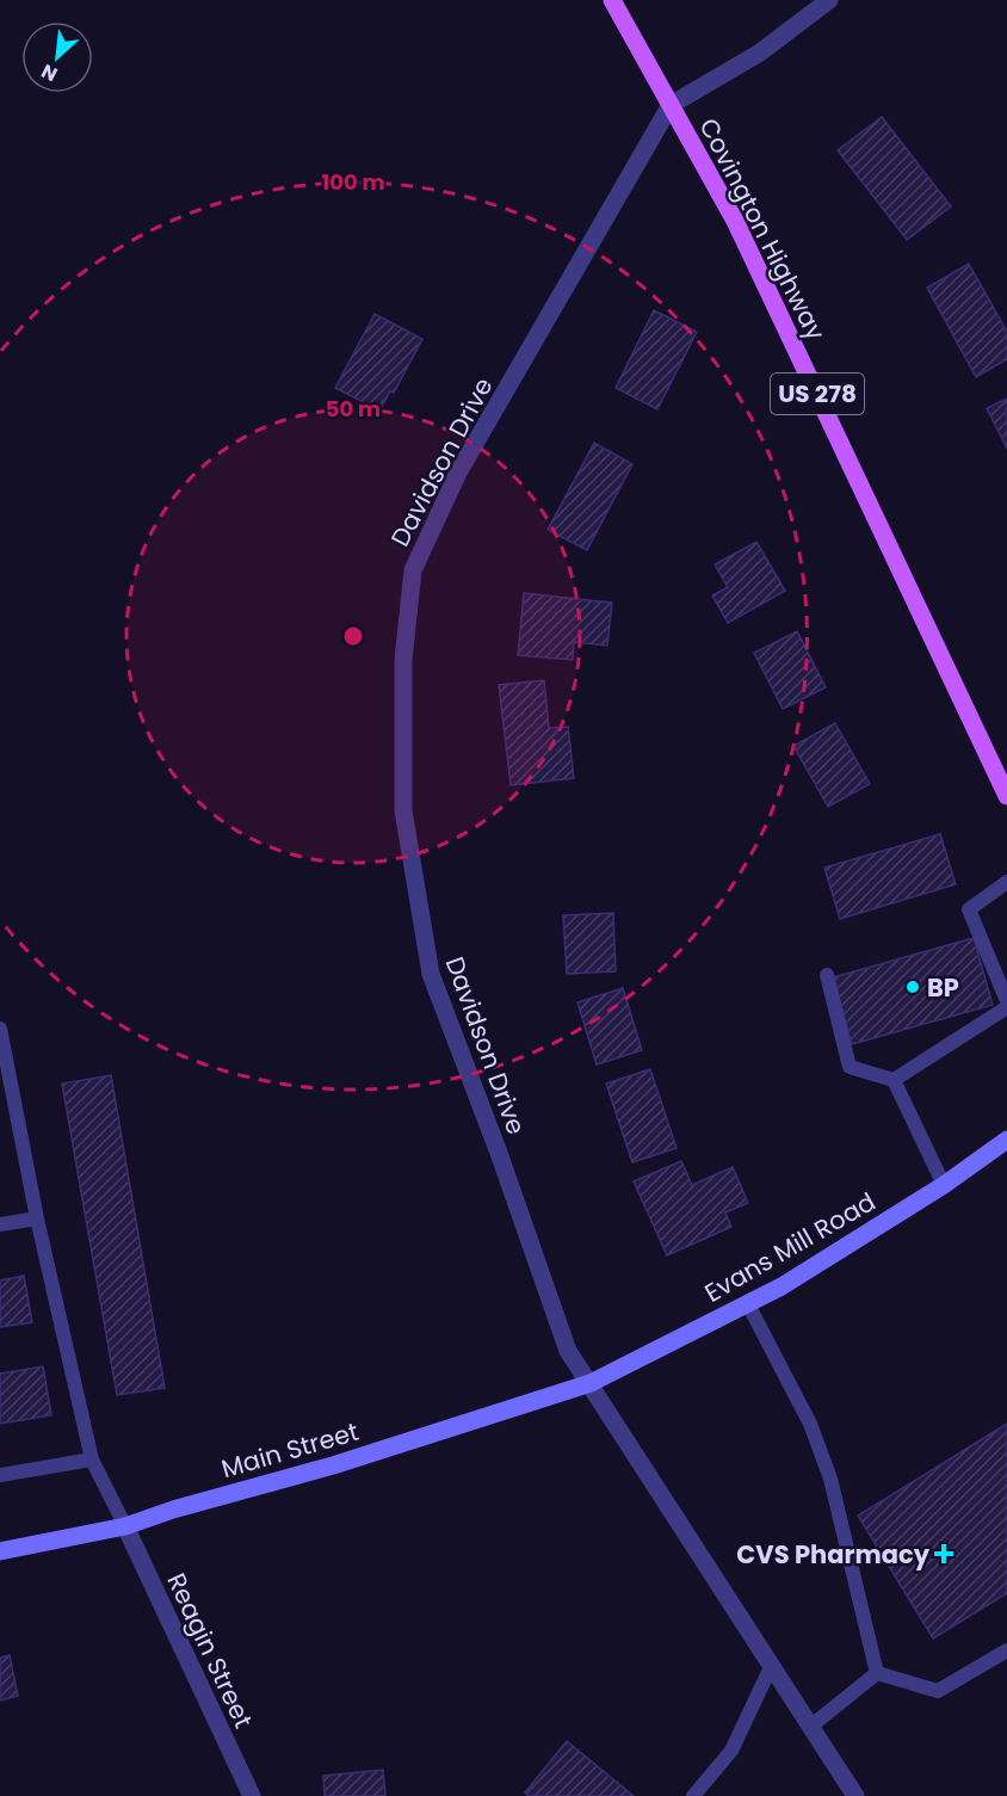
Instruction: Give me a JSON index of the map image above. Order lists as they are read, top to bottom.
{
  "streets": {
    "main road": [
      "Covington Highway",
      "US 278",
      "Evans Mill Road",
      "Main Street"
    ],
    "street": ["Davidson Drive", "Reagin Street"]
  },
  "crossings": [
    ["Covington Highway", "Davidson Drive"],
    ["Davidson Drive", "Evans Mill Road"],
    ["Davidson Drive", "Main Street"],
    ["Evans Mill Road", "Main Street"],
    ["Main Street", "Reagin Street"]
  ],
  "places": {
    "other": ["BP"],
    "health": ["CVS Pharmacy"]
  },
  "north": "bottom left",
  "rings": ["100 m", "50 m"]
}
